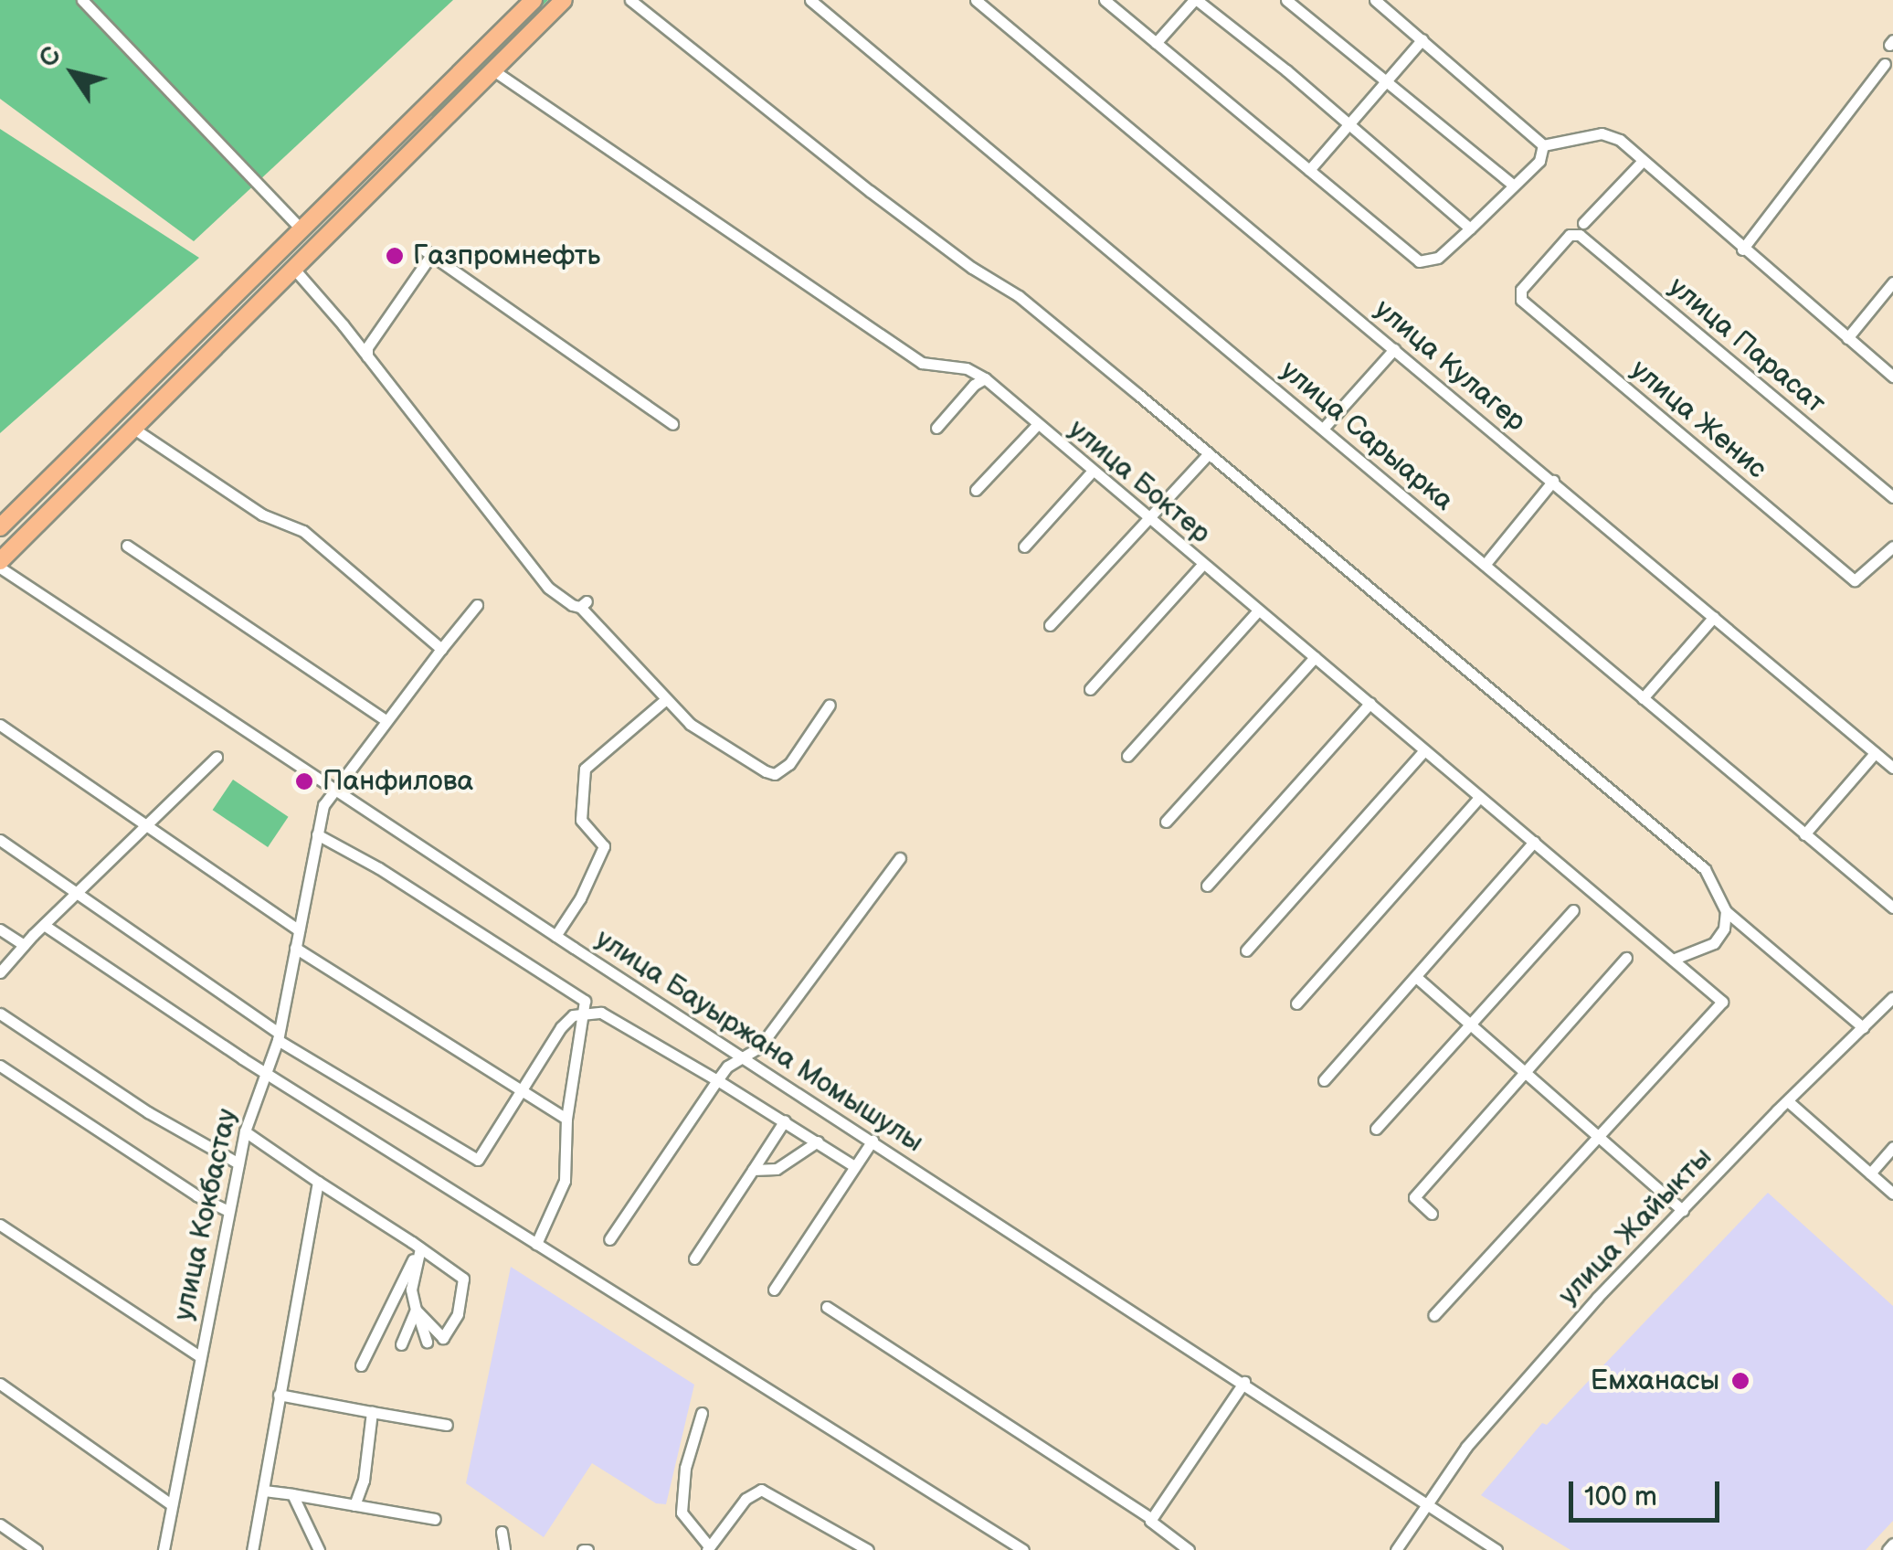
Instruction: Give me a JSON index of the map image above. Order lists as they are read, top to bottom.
{
  "streets": {
    "street": [
      "улица Парасат",
      "улица Кулагер",
      "улица Женис",
      "улица Сарыарка",
      "улица Боктер",
      "улица Бауыржана Момышулы",
      "улица Кокбастау",
      "улица Жайыкты"
    ]
  },
  "crossings": [
    ["улица Парасат", "улица Женис"],
    ["улица Бауыржана Момышулы", "улица Кокбастау"],
    ["улица Бауыржана Момышулы", "улица Жайыкты"]
  ],
  "places": ["Газпромнефть", "Панфилова", "Емханасы"],
  "scale_bar": "100 m",
  "north": "top left"
}
